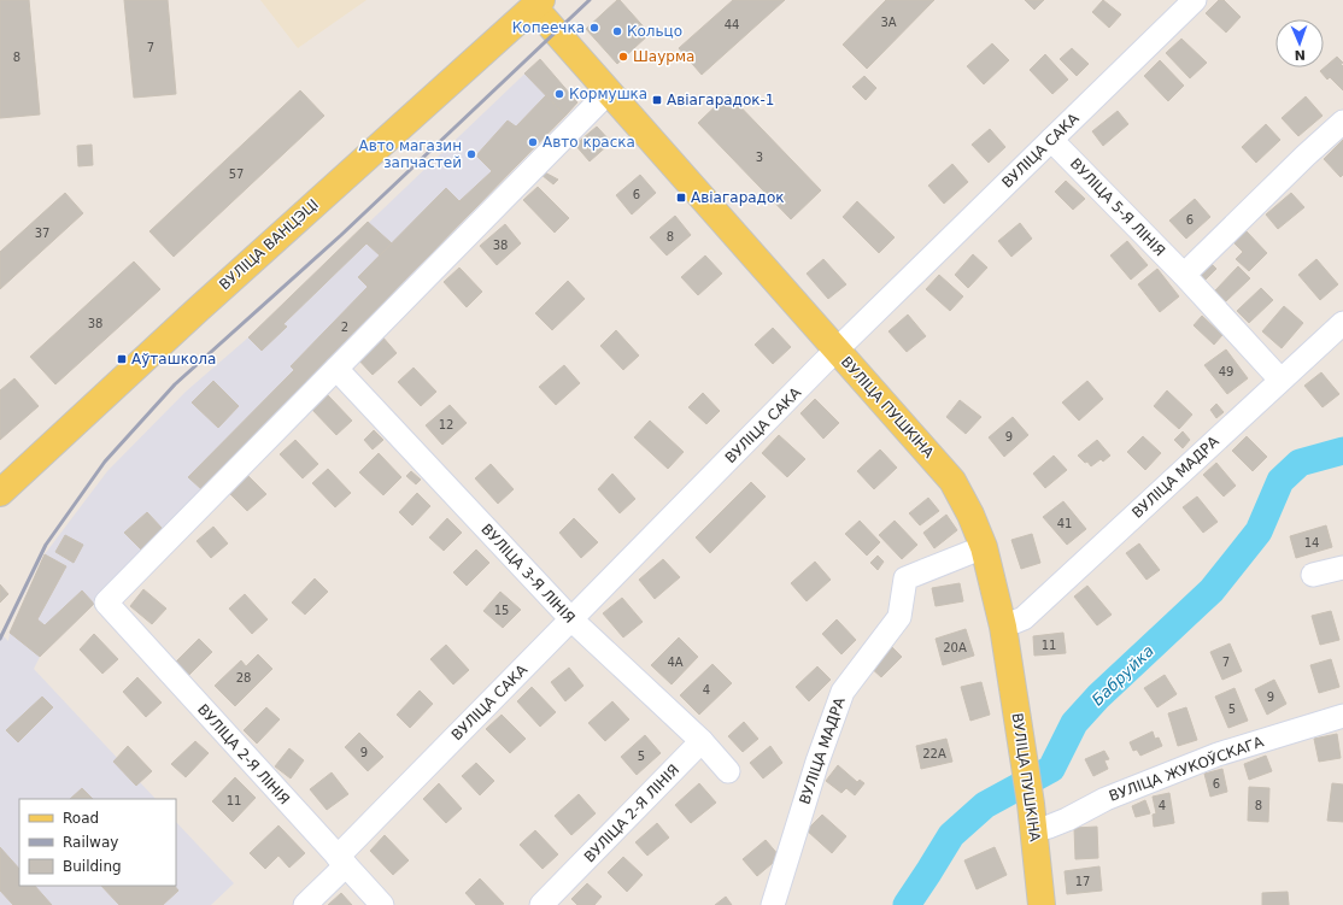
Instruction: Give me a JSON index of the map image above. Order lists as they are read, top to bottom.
{
  "streets": {
    "main road": ["ВУЛІЦА ВАНЦЭЦІ", "ВУЛІЦА ПУШКІНА"],
    "street": [
      "ВУЛІЦА САКА",
      "ВУЛІЦА 5-Я ЛІНІЯ",
      "ВУЛІЦА МАДРА",
      "ВУЛІЦА 3-Я ЛІНІЯ",
      "ВУЛІЦА 2-Я ЛІНІЯ",
      "ВУЛІЦА ЖУКОЎСКАГА"
    ]
  },
  "crossings": [
    ["ВУЛІЦА САКА", "ВУЛІЦА 5-Я ЛІНІЯ"],
    ["ВУЛІЦА САКА", "ВУЛІЦА ПУШКІНА"],
    ["ВУЛІЦА САКА", "ВУЛІЦА 3-Я ЛІНІЯ"],
    ["ВУЛІЦА САКА", "ВУЛІЦА 2-Я ЛІНІЯ"],
    ["ВУЛІЦА 5-Я ЛІНІЯ", "ВУЛІЦА МАДРА"],
    ["ВУЛІЦА ВАНЦЭЦІ", "ВУЛІЦА ПУШКІНА"],
    ["ВУЛІЦА ПУШКІНА", "ВУЛІЦА МАДРА"],
    ["ВУЛІЦА ПУШКІНА", "ВУЛІЦА ЖУКОЎСКАГА"],
    ["ВУЛІЦА 3-Я ЛІНІЯ", "ВУЛІЦА 2-Я ЛІНІЯ"]
  ],
  "water": ["Бабруйка"],
  "places": {
    "other": [
      "Копеечка",
      "Кольцо",
      "Шаурма",
      "Кормушка",
      "Авто краска",
      "Авто магазин запчастей"
    ],
    "transit": ["Авіагарадок-1", "Авіагарадок", "Аўташкола"]
  },
  "house_numbers": [
    "3А",
    "44",
    "7",
    "8",
    "3",
    "57",
    "6",
    "6",
    "37",
    "8",
    "38",
    "38",
    "2",
    "49",
    "12",
    "9",
    "41",
    "14",
    "15",
    "11",
    "20А",
    "4А",
    "7",
    "28",
    "4",
    "9",
    "5",
    "9",
    "22А",
    "5",
    "6",
    "11",
    "4",
    "8",
    "17"
  ],
  "legend": ["Road", "Railway", "Building"],
  "north": "bottom"
}
